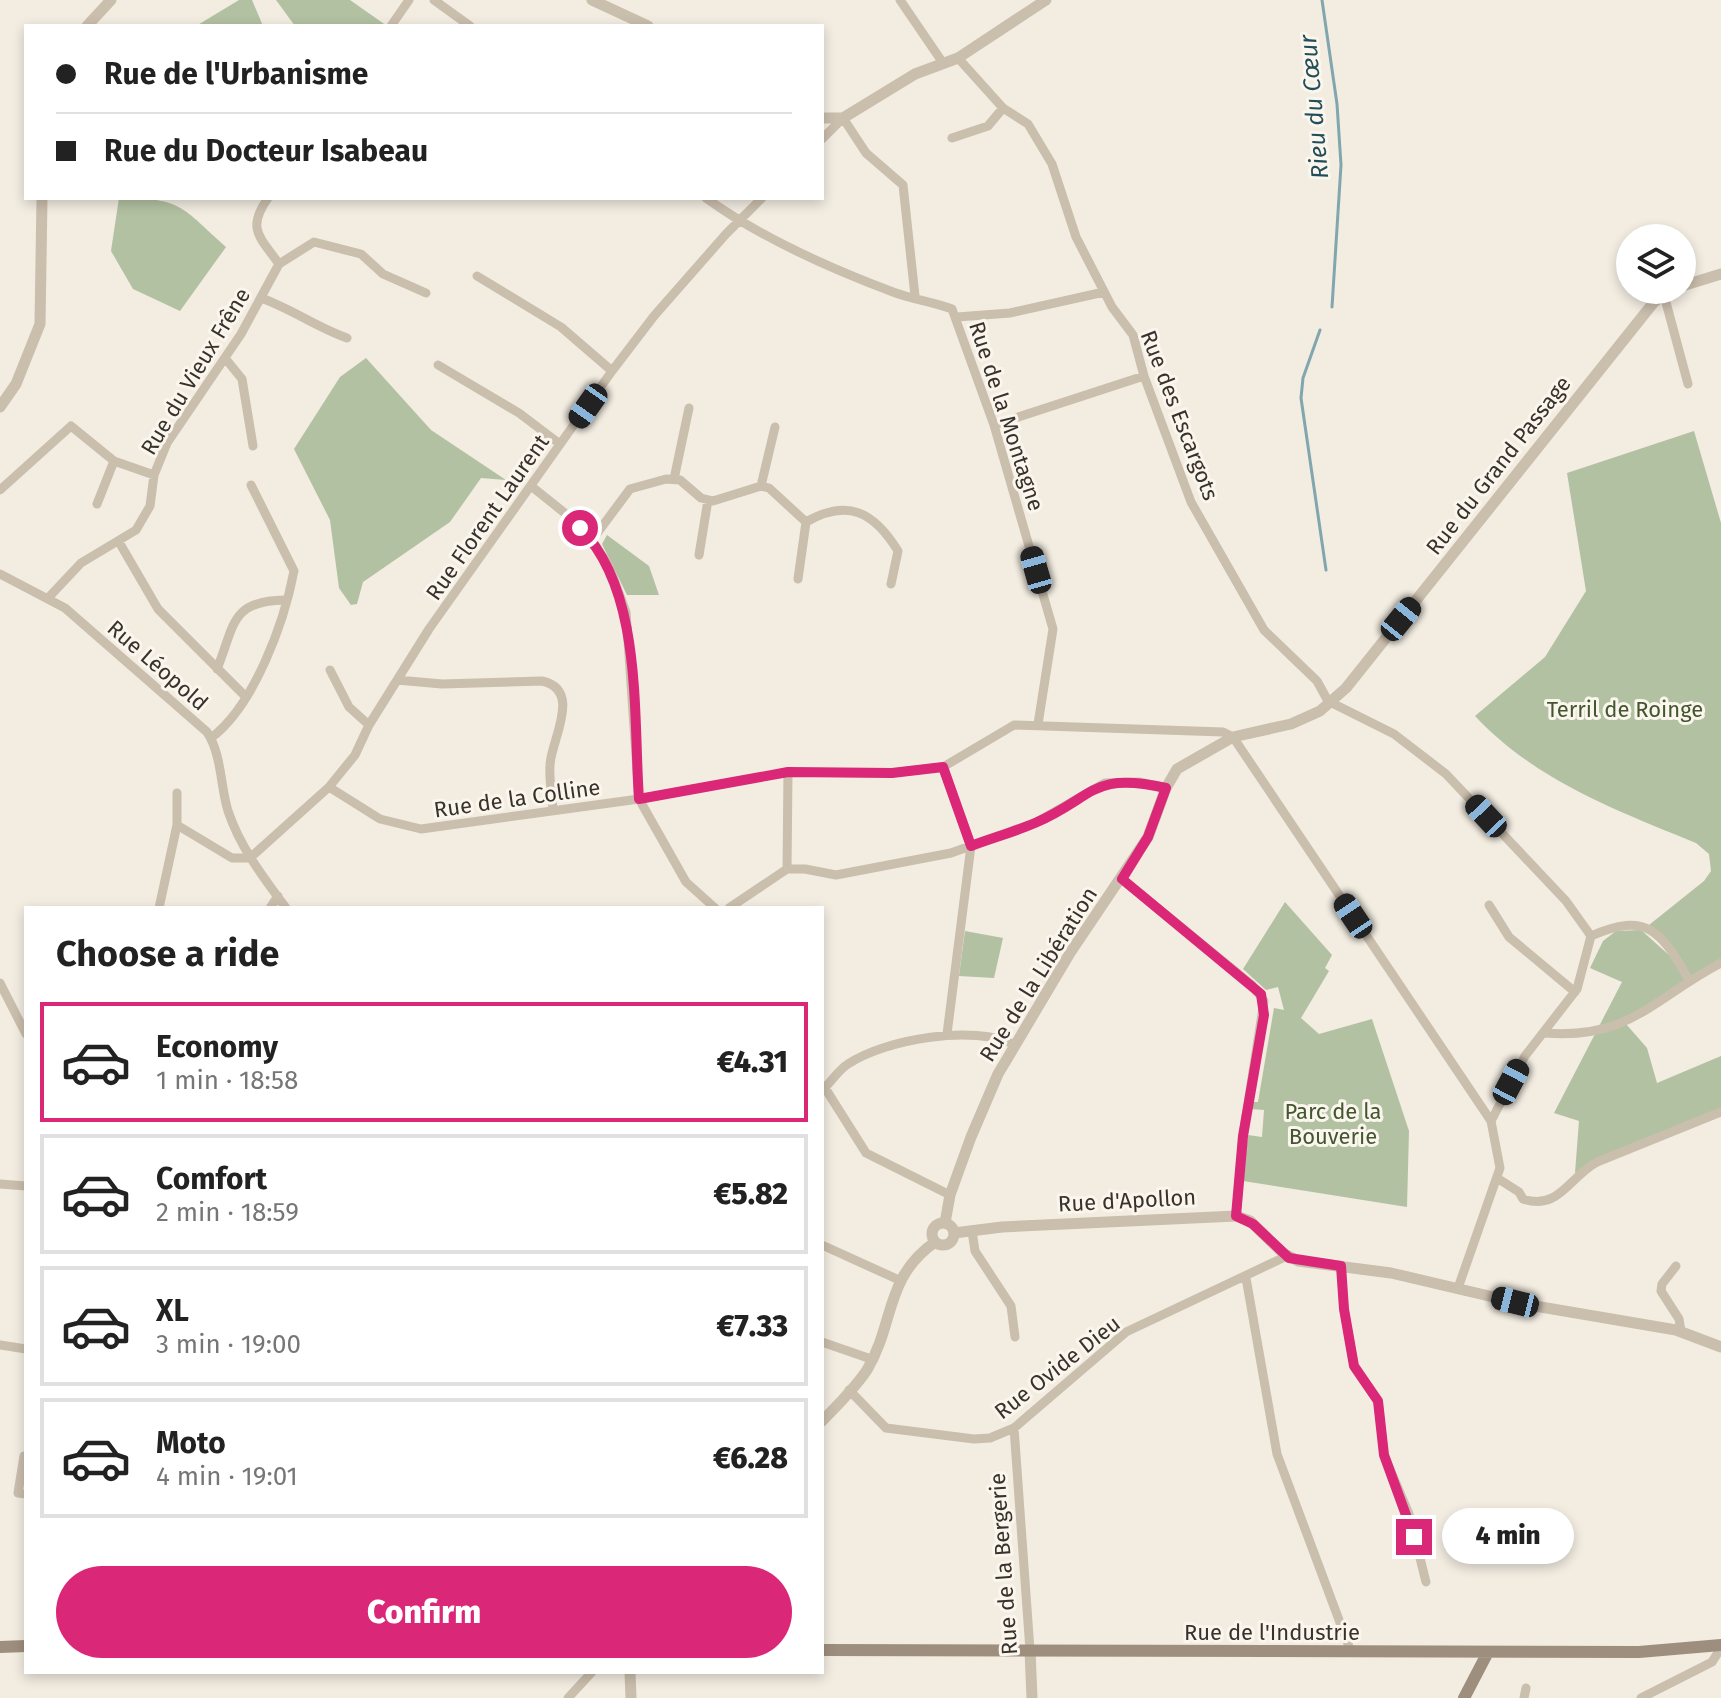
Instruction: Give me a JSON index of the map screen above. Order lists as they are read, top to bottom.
{
  "streets": {
    "main road": ["Rue de l'Industrie"],
    "street": [
      "Rue du Vieux Frêne",
      "Rue des Escargots",
      "Rue de la Montagne",
      "Rue du Grand Passage",
      "Rue Florent Laurent",
      "Rue Léopold",
      "Rue de la Colline",
      "Rue de la Libération",
      "Rue d'Apollon",
      "Rue Ovide Dieu",
      "Rue de la Bergerie"
    ]
  },
  "crossings": [
    ["Rue du Vieux Frêne", "Rue Léopold"],
    ["Rue des Escargots", "Rue du Grand Passage"],
    ["Rue de la Montagne", "Rue Florent Laurent"],
    ["Rue de la Montagne", "Rue de la Colline"],
    ["Rue Florent Laurent", "Rue Léopold"],
    ["Rue Florent Laurent", "Rue de la Colline"],
    ["Rue de la Colline", "Rue de la Libération"],
    ["Rue de la Libération", "Rue d'Apollon"],
    ["Rue Ovide Dieu", "Rue de la Bergerie"],
    ["Rue de la Bergerie", "Rue de l'Industrie"]
  ],
  "water": ["Rieu du Cœur"],
  "parks": ["Terril de Roinge", "Parc de la Bouverie"],
  "page": {
    "banner": ["Rue de l'Urbanisme", "Rue du Docteur Isabeau"],
    "heading": "Choose a ride",
    "list": [
      {
        "name": "Economy",
        "note": "1 min · 18:58",
        "value": "€4.31"
      },
      {
        "name": "Comfort",
        "note": "2 min · 18:59",
        "value": "€5.82"
      },
      {
        "name": "XL",
        "note": "3 min · 19:00",
        "value": "€7.33"
      },
      {
        "name": "Moto",
        "note": "4 min · 19:01",
        "value": "€6.28"
      }
    ],
    "bubble": "4 min",
    "buttons": "Confirm"
  }
}
